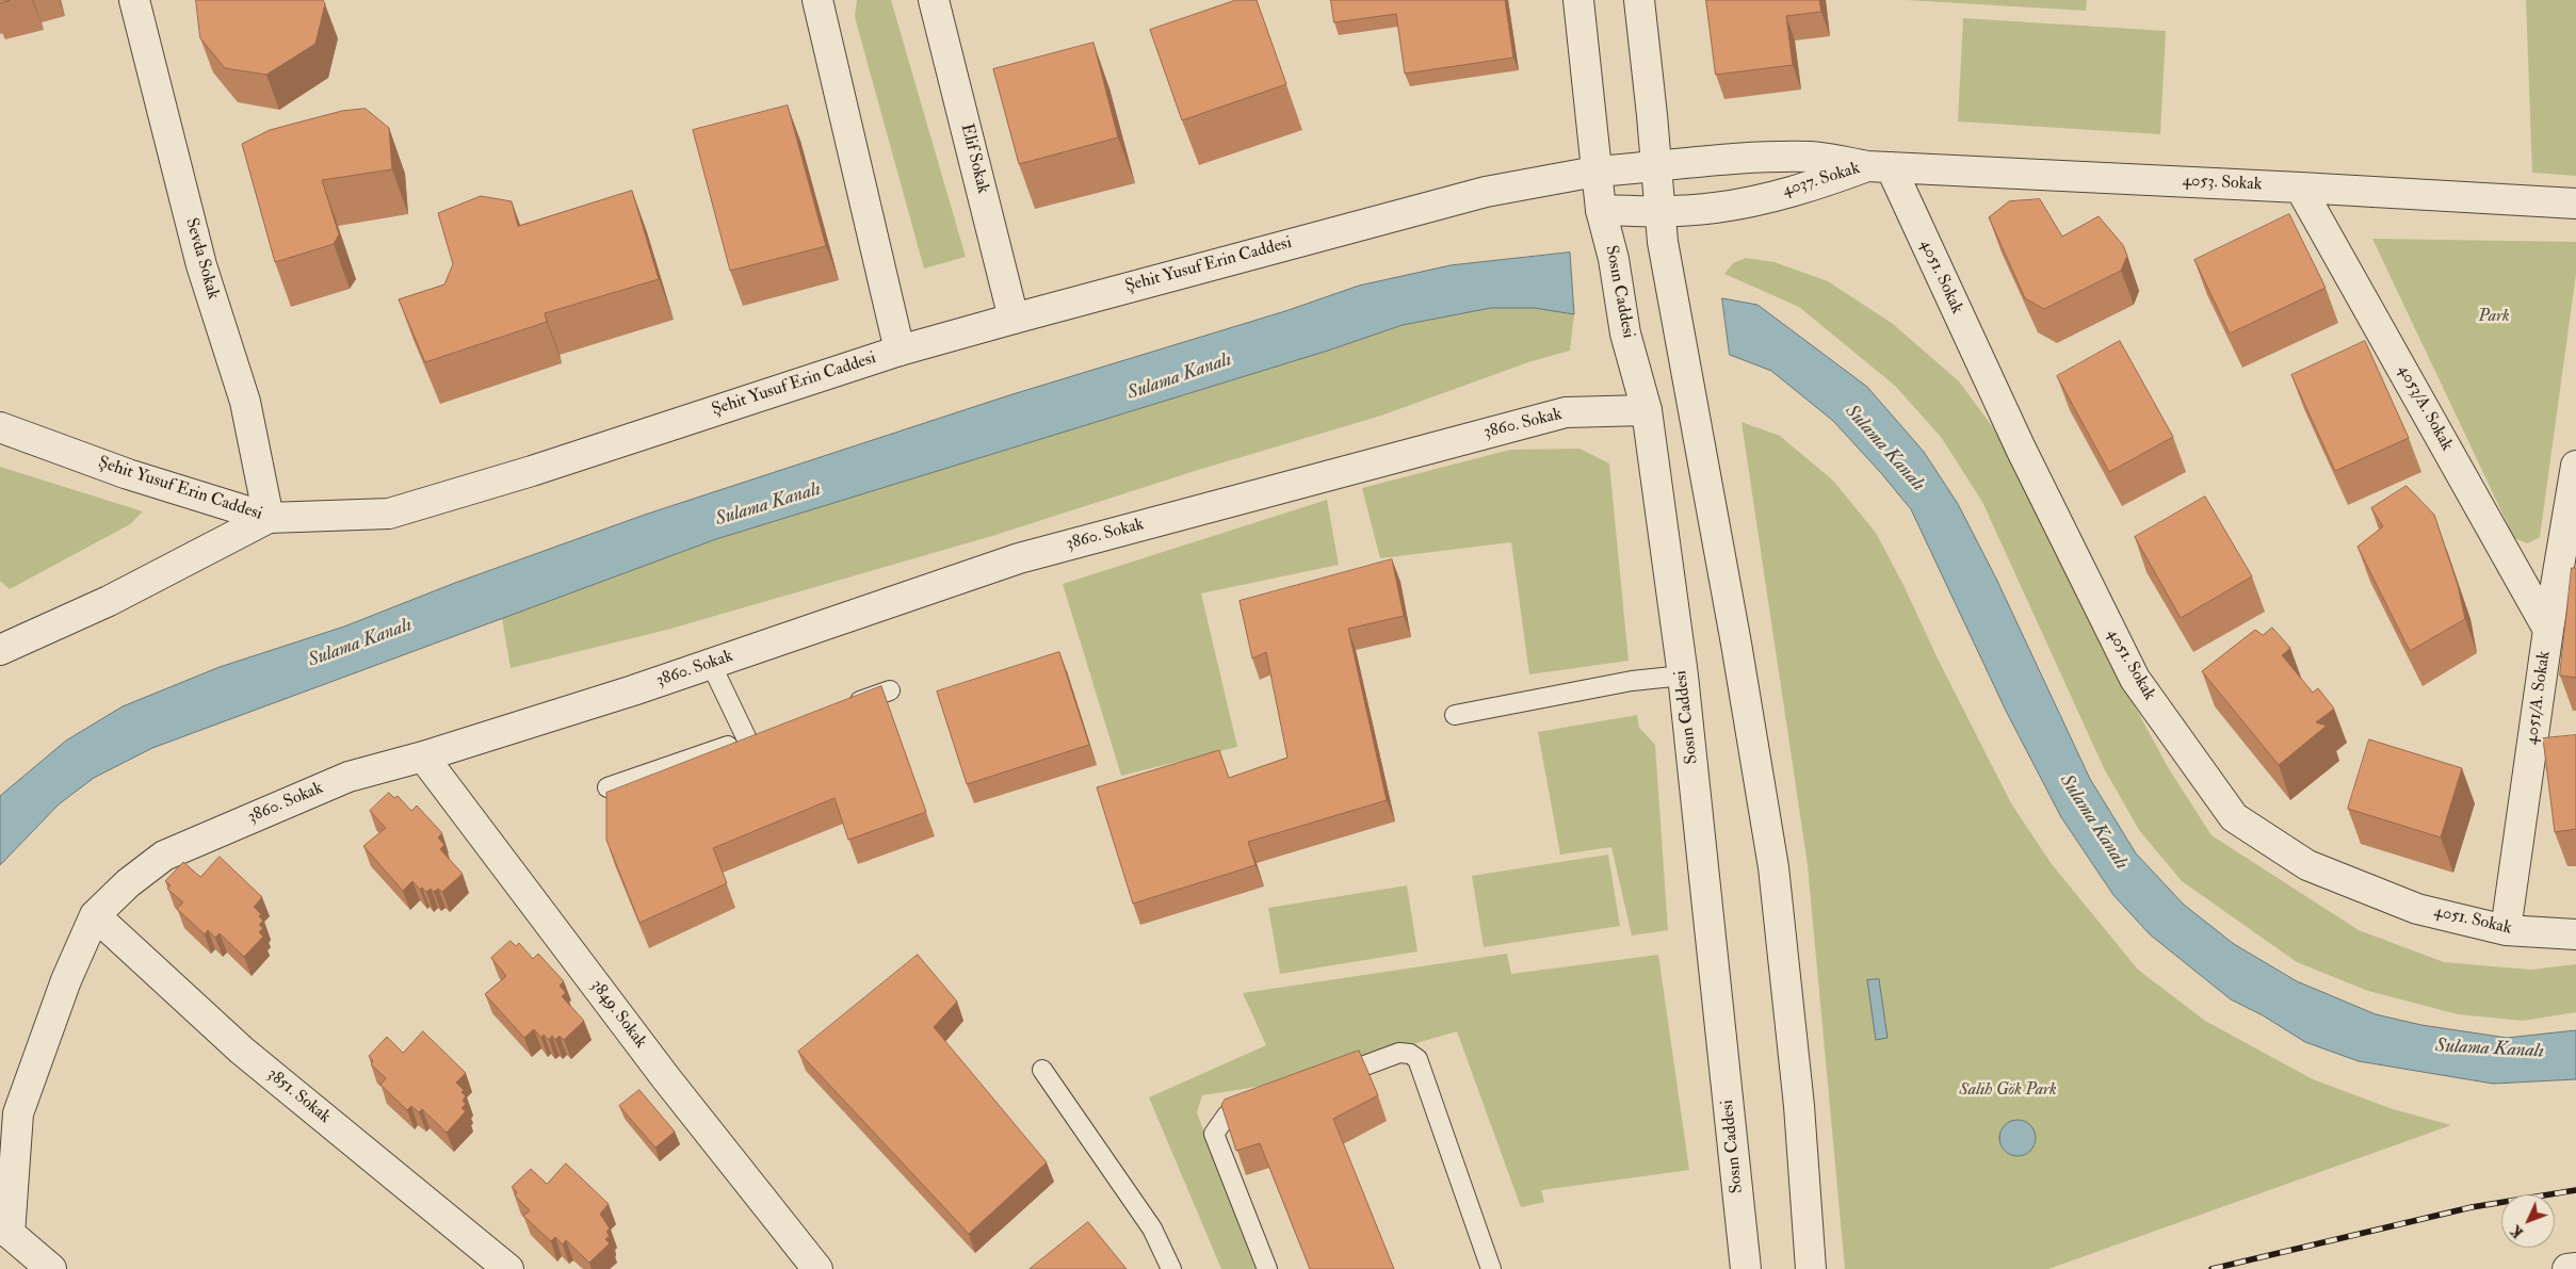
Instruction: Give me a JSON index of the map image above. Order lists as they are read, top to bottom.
{
  "streets": {
    "street": [
      "Elif Sokak",
      "4037. Sokak",
      "4053. Sokak",
      "Sevda Sokak",
      "Şehit Yusuf Erin Caddesi",
      "4051. Sokak",
      "Sosın Caddesi",
      "4053/A. Sokak",
      "3860. Sokak",
      "4051/A. Sokak",
      "3849. Sokak",
      "3851. Sokak"
    ]
  },
  "crossings": [
    ["Elif Sokak", "Şehit Yusuf Erin Caddesi"],
    ["4037. Sokak", "4053. Sokak"],
    ["4037. Sokak", "Şehit Yusuf Erin Caddesi"],
    ["4037. Sokak", "4051. Sokak"],
    ["4037. Sokak", "Sosın Caddesi"],
    ["4053. Sokak", "4051. Sokak"],
    ["4053. Sokak", "4053/A. Sokak"],
    ["Sevda Sokak", "Şehit Yusuf Erin Caddesi"],
    ["Şehit Yusuf Erin Caddesi", "Sosın Caddesi"],
    ["4051. Sokak", "4051/A. Sokak"],
    ["Sosın Caddesi", "3860. Sokak"],
    ["4053/A. Sokak", "4051/A. Sokak"],
    ["3860. Sokak", "3849. Sokak"],
    ["3860. Sokak", "3851. Sokak"]
  ],
  "water": ["Sulama Kanalı"],
  "parks": ["Park", "Salih Gök Park"],
  "north": "bottom left"
}
